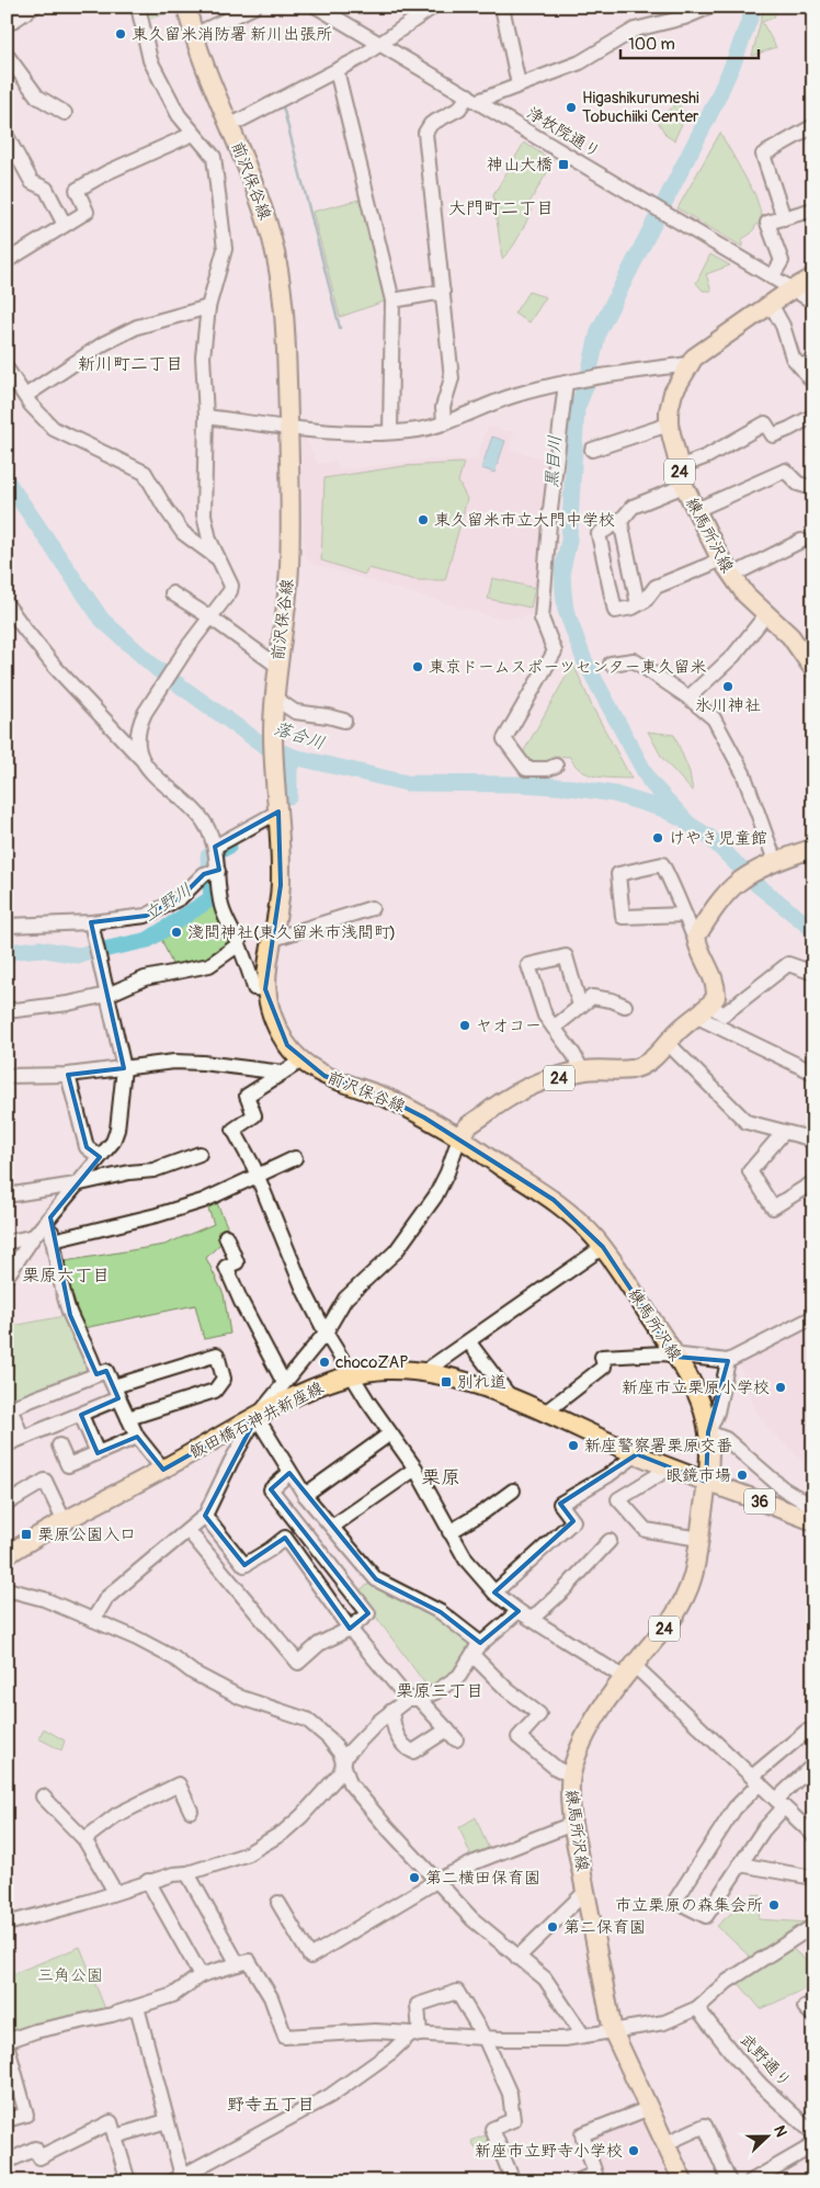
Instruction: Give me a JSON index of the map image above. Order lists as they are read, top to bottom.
{
  "streets": {
    "main road": [
      "前沢保谷線",
      "24",
      "練馬所沢線",
      "飯田橋石神井新座線",
      "36"
    ],
    "street": ["浄牧院通り", "武野通り"]
  },
  "crossings": [
    ["浄牧院通り", "練馬所沢線"],
    ["前沢保谷線", "24"],
    ["前沢保谷線", "練馬所沢線"],
    ["24", "練馬所沢線"],
    ["練馬所沢線", "飯田橋石神井新座線"],
    ["練馬所沢線", "36"],
    ["飯田橋石神井新座線", "36"]
  ],
  "districts": [
    "大門町二丁目",
    "新川町二丁目",
    "栗原六丁目",
    "栗原",
    "栗原三丁目",
    "野寺五丁目"
  ],
  "water": ["黒目川", "落合川", "立野川"],
  "parks": ["三角公園"],
  "places": {
    "other": [
      "東久留米消防署 新川出張所",
      "Higashikurumeshi Tobuchiiki Center",
      "東久留米市立大門中学校",
      "東京ドームスポーツセンター東久留米",
      "氷川神社",
      "けやき児童館",
      "淺間神社(東久留米市浅間町)",
      "ヤオコー",
      "chocoZAP",
      "新座市立栗原小学校",
      "新座警察署栗原交番",
      "眼鏡市場",
      "第二横田保育園",
      "市立栗原の森集会所",
      "第二保育園",
      "新座市立野寺小学校"
    ],
    "transit": ["神山大橋", "別れ道", "栗原公園入口"]
  },
  "scale_bar": "100 m",
  "north": "right"
}
